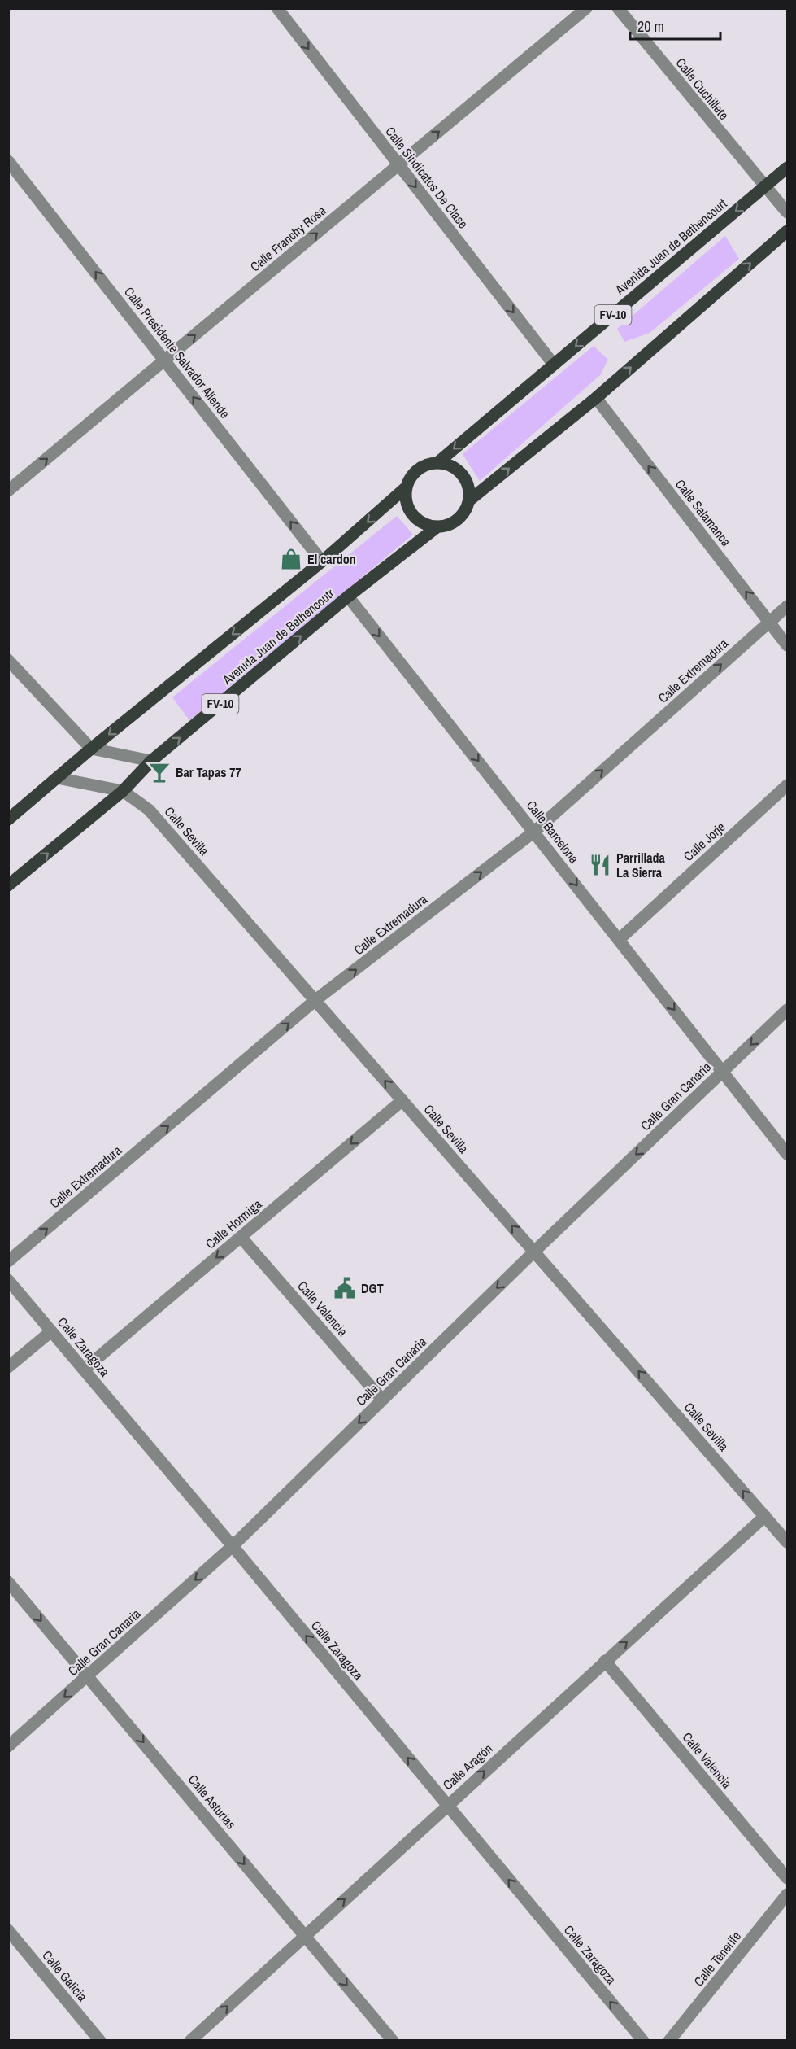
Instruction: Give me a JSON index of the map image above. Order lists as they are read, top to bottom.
{
  "streets": {
    "main road": ["Avenida Juan de Bethencourt", "FV-10", "Avenida Juan de Bethencoutr"],
    "street": [
      "Calle Cuchillete",
      "Calle Sindicatos De Clase",
      "Calle Franchy Rosa",
      "Calle Presidente Salvador Allende",
      "Calle Salamanca",
      "Calle Extremadura",
      "Calle Sevilla",
      "Calle Barcelona",
      "Calle Jorje",
      "Calle Gran Canaria",
      "Calle Hormiga",
      "Calle Valencia",
      "Calle Zaragoza",
      "Calle Aragón",
      "Calle Asturias",
      "Calle Tenerife",
      "Calle Galicia"
    ]
  },
  "crossings": [
    ["Calle Cuchillete", "Avenida Juan de Bethencourt"],
    ["Calle Sindicatos De Clase", "Calle Franchy Rosa"],
    ["Calle Sindicatos De Clase", "Avenida Juan de Bethencourt"],
    ["Calle Franchy Rosa", "Calle Presidente Salvador Allende"],
    ["Avenida Juan de Bethencourt", "FV-10"],
    ["Avenida Juan de Bethencourt", "Avenida Juan de Bethencoutr"],
    ["FV-10", "Calle Presidente Salvador Allende"],
    ["FV-10", "Calle Salamanca"],
    ["FV-10", "Avenida Juan de Bethencoutr"],
    ["FV-10", "Calle Sevilla"],
    ["Calle Salamanca", "Calle Extremadura"],
    ["Avenida Juan de Bethencoutr", "Calle Sevilla"],
    ["Avenida Juan de Bethencoutr", "Calle Barcelona"],
    ["Calle Extremadura", "Calle Sevilla"],
    ["Calle Extremadura", "Calle Barcelona"],
    ["Calle Sevilla", "Calle Gran Canaria"],
    ["Calle Sevilla", "Calle Hormiga"],
    ["Calle Sevilla", "Calle Aragón"],
    ["Calle Barcelona", "Calle Jorje"],
    ["Calle Barcelona", "Calle Gran Canaria"],
    ["Calle Gran Canaria", "Calle Valencia"],
    ["Calle Gran Canaria", "Calle Zaragoza"],
    ["Calle Gran Canaria", "Calle Asturias"],
    ["Calle Hormiga", "Calle Valencia"],
    ["Calle Hormiga", "Calle Zaragoza"],
    ["Calle Valencia", "Calle Aragón"],
    ["Calle Zaragoza", "Calle Aragón"],
    ["Calle Aragón", "Calle Asturias"]
  ],
  "one_way": [
    "Calle Sindicatos De Clase",
    "Calle Franchy Rosa",
    "Calle Presidente Salvador Allende",
    "Calle Salamanca",
    "Calle Extremadura",
    "Calle Sevilla",
    "Calle Barcelona",
    "Calle Gran Canaria",
    "Calle Hormiga",
    "Calle Zaragoza",
    "Calle Aragón",
    "Calle Asturias"
  ],
  "places": {
    "shop": ["El cardon"],
    "bar": ["Bar Tapas 77"],
    "restaurant": ["Parrillada La Sierra"],
    "public building": ["DGT"]
  },
  "scale_bar": "20 m"
}
